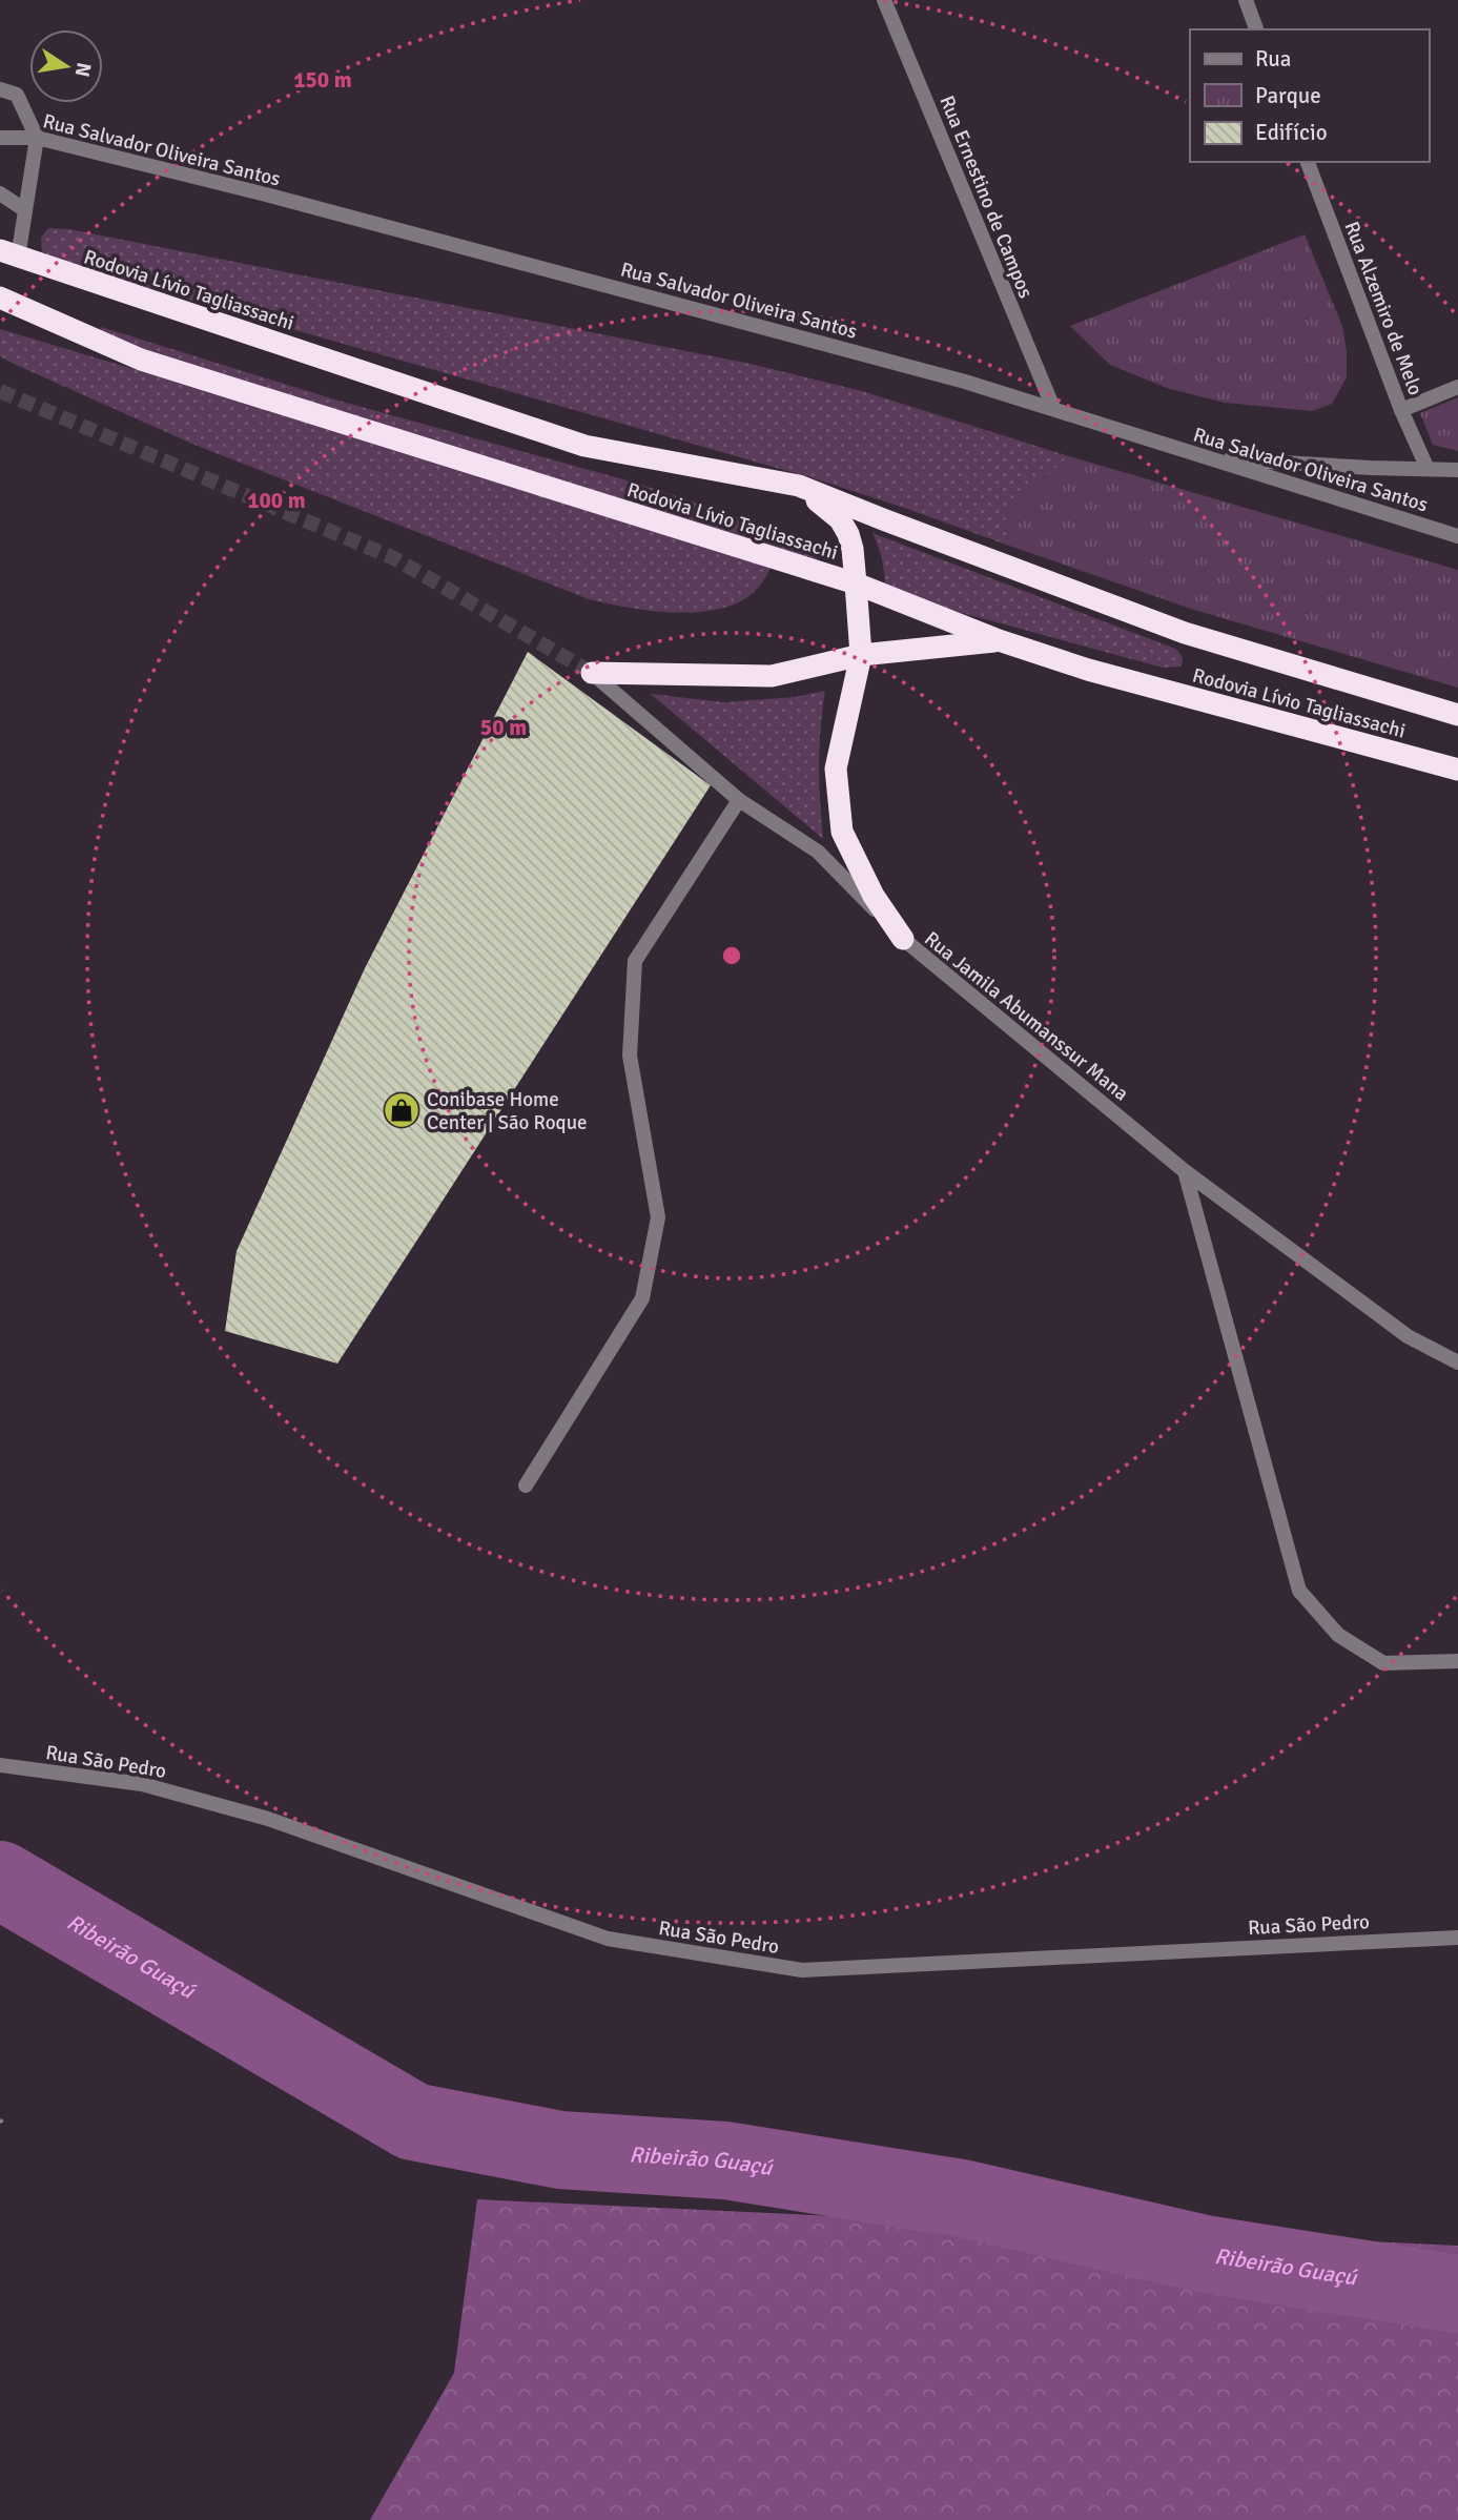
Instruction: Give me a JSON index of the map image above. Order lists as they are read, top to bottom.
{
  "streets": {
    "highway": ["Rodovia Lívio Tagliassachi"],
    "street": [
      "Rua Salvador Oliveira Santos",
      "Rua Ernestino de Campos",
      "Rua Alzemiro de Melo",
      "Rua Jamila Abumanssur Mana",
      "Rua São Pedro"
    ]
  },
  "crossings": [
    ["Rua Salvador Oliveira Santos", "Rua Ernestino de Campos"]
  ],
  "water": ["Ribeirão Guaçú"],
  "places": {
    "shop": ["Conibase Home Center | São Roque"]
  },
  "legend": ["Rua", "Parque", "Edifício"],
  "north": "right",
  "rings": ["150 m", "100 m", "50 m"]
}
